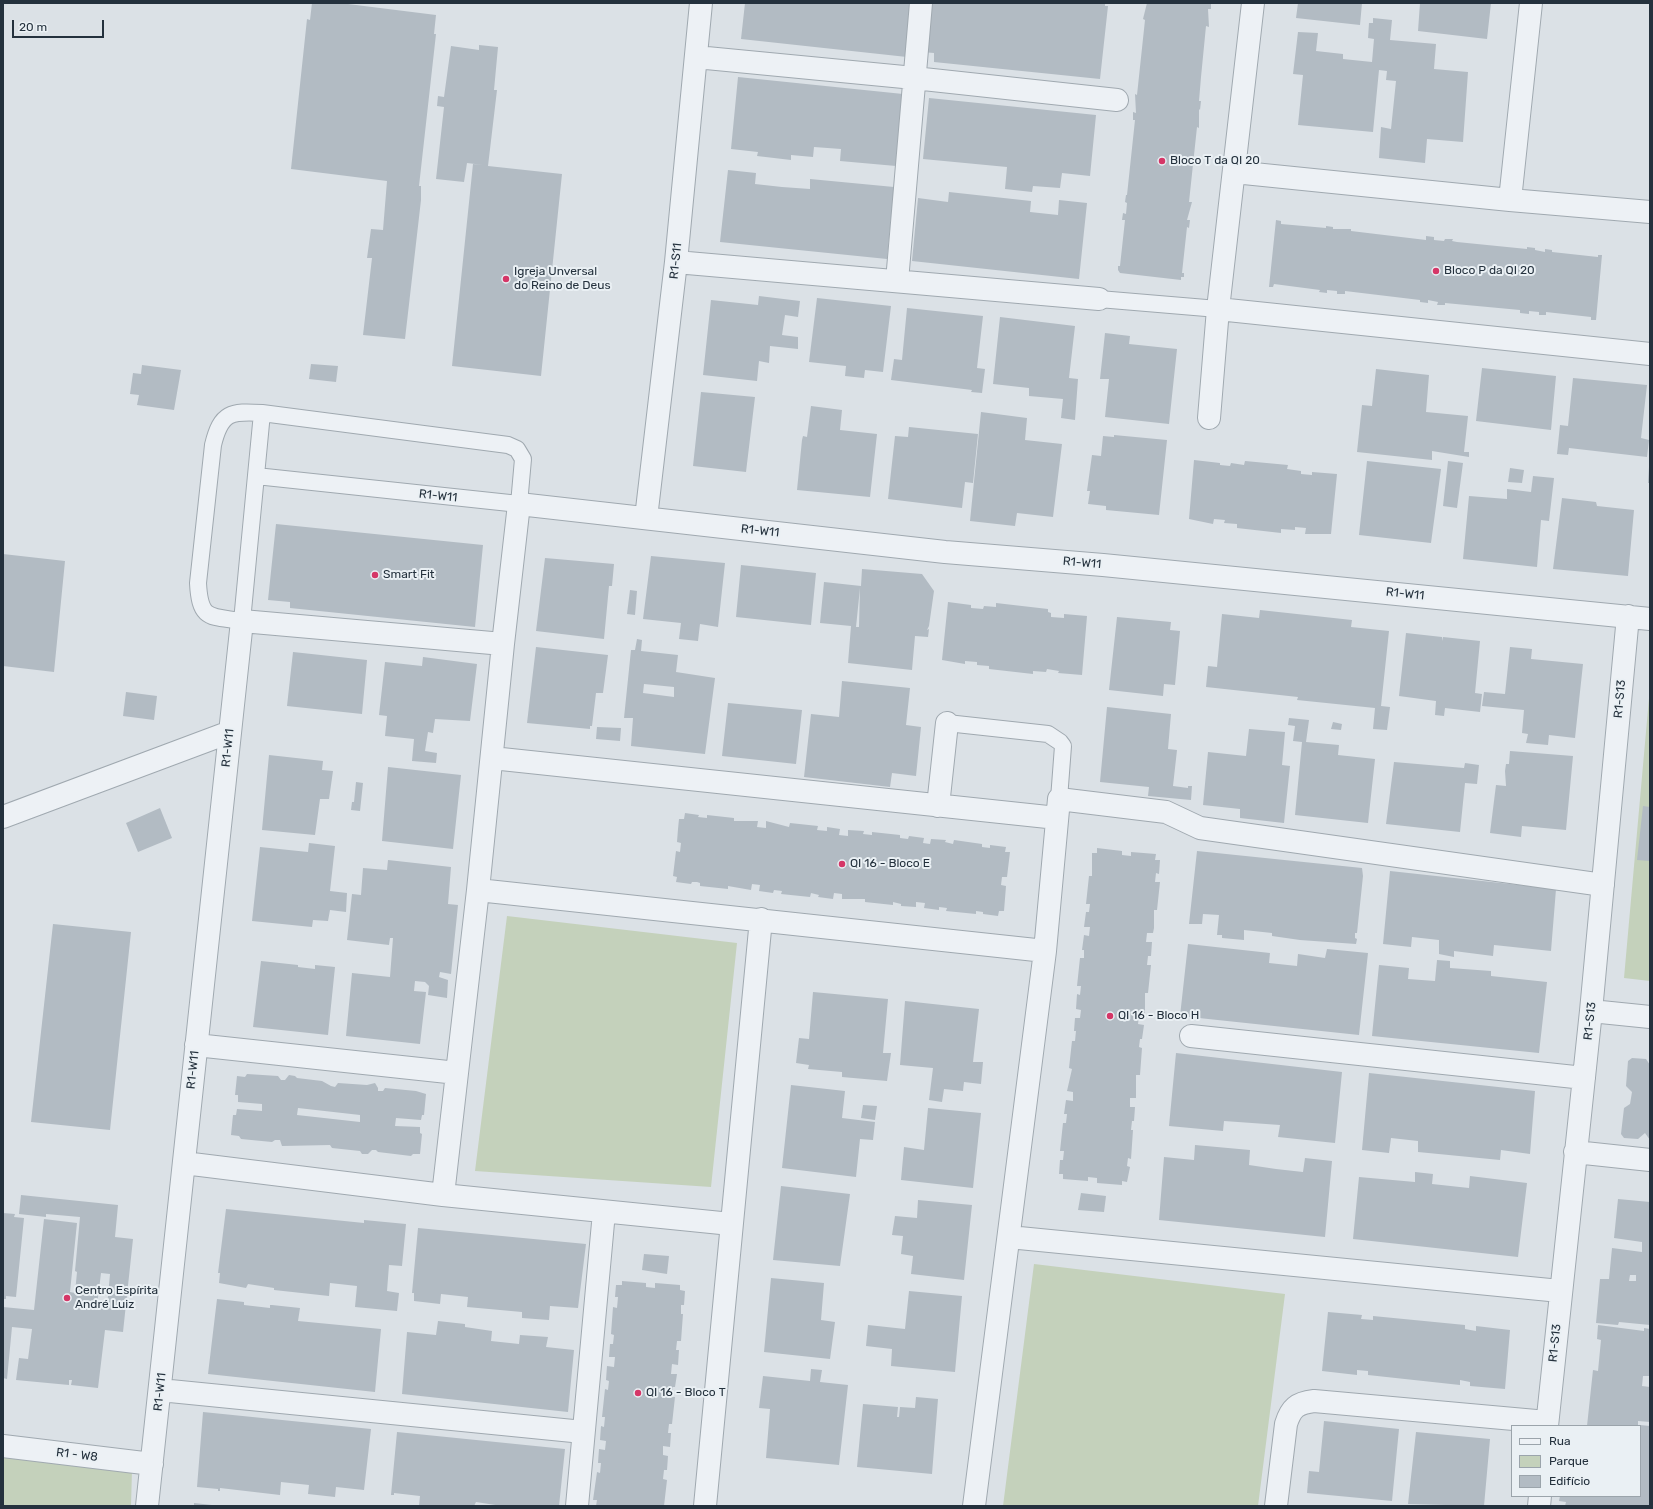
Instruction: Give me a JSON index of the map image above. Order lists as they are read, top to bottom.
{
  "streets": {
    "street": [
      "R1-S11",
      "R1-W11",
      "R1-S13",
      "R1 - W8"
    ]
  },
  "crossings": [
    ["R1-S11", "R1-W11"],
    ["R1-W11", "R1-S13"],
    ["R1-W11", "R1 - W8"]
  ],
  "places": [
    "Bloco T da QI 20",
    "Bloco P da QI 20",
    "Igreja Unversal do Reino de Deus",
    "Smart Fit",
    "QI 16 - Bloco E",
    "QI 16 - Bloco H",
    "Centro Espírita André Luiz",
    "QI 16 - Bloco T"
  ],
  "legend": ["Rua", "Parque", "Edifício"],
  "scale_bar": "20 m"
}
